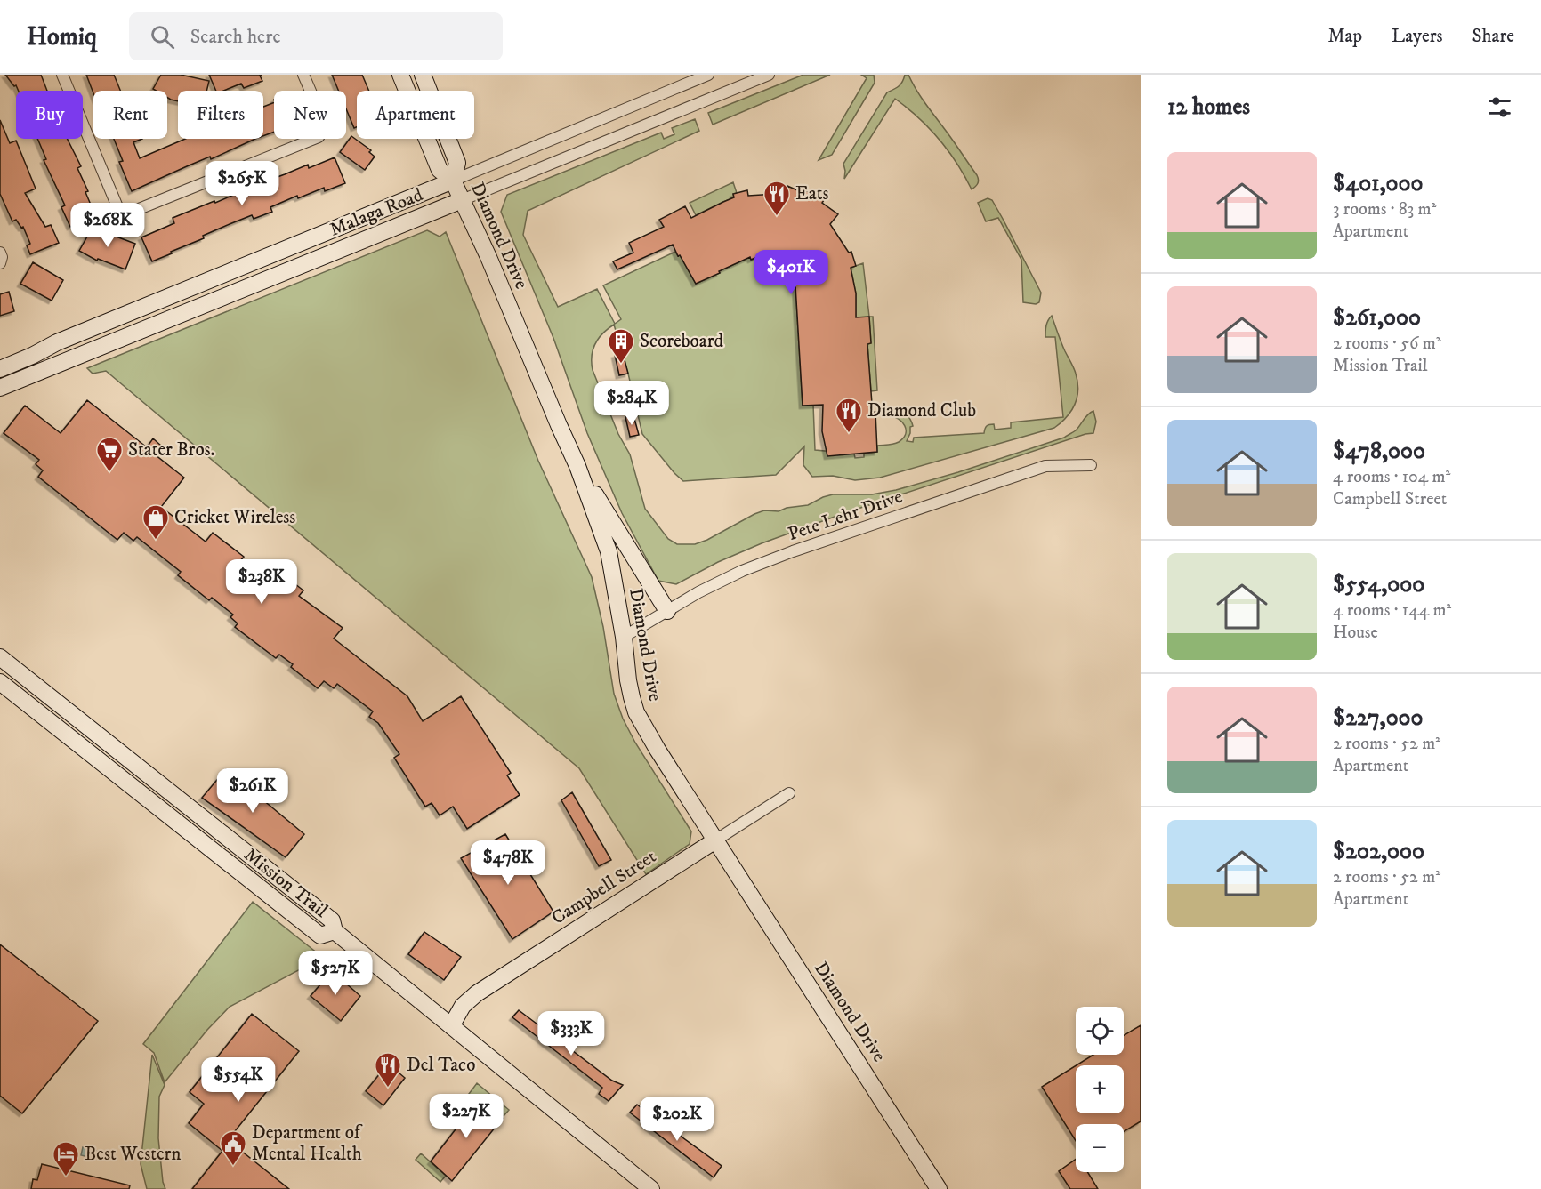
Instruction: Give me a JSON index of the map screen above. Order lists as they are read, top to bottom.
{
  "streets": {
    "street": [
      "Malaga Road",
      "Diamond Drive",
      "Pete Lehr Drive",
      "Mission Trail",
      "Campbell Street"
    ]
  },
  "crossings": [
    ["Malaga Road", "Diamond Drive"],
    ["Diamond Drive", "Pete Lehr Drive"],
    ["Diamond Drive", "Campbell Street"]
  ],
  "places": {
    "restaurant": ["Eats", "Diamond Club", "Del Taco"],
    "building": ["Scoreboard"],
    "supermarket": ["Stater Bros."],
    "shop": ["Cricket Wireless"],
    "public building": ["Department of Mental Health"],
    "hotel": ["Best Western"]
  },
  "page": {
    "header": "Homiq",
    "search": "Search here",
    "nav": ["Map", "Layers", "Share"],
    "heading": "12 homes",
    "chip": [
      "Buy",
      "Rent",
      "Filters",
      "New",
      "Apartment"
    ],
    "list": [
      {
        "name": "$401,000",
        "note": "3 rooms · 83 m² · Apartment"
      },
      {
        "name": "$261,000",
        "note": "2 rooms · 56 m² · Mission Trail"
      },
      {
        "name": "$478,000",
        "note": "4 rooms · 104 m² · Campbell Street"
      },
      {
        "name": "$554,000",
        "note": "4 rooms · 144 m² · House"
      },
      {
        "name": "$227,000",
        "note": "2 rooms · 52 m² · Apartment"
      },
      {
        "name": "$202,000",
        "note": "2 rooms · 52 m² · Apartment"
      }
    ],
    "price": [
      "$265K",
      "$268K",
      "$401K",
      "$284K",
      "$238K",
      "$261K",
      "$478K",
      "$527K",
      "$333K",
      "$554K",
      "$227K",
      "$202K"
    ],
    "map_buttons": ["+", "−"]
  }
}
